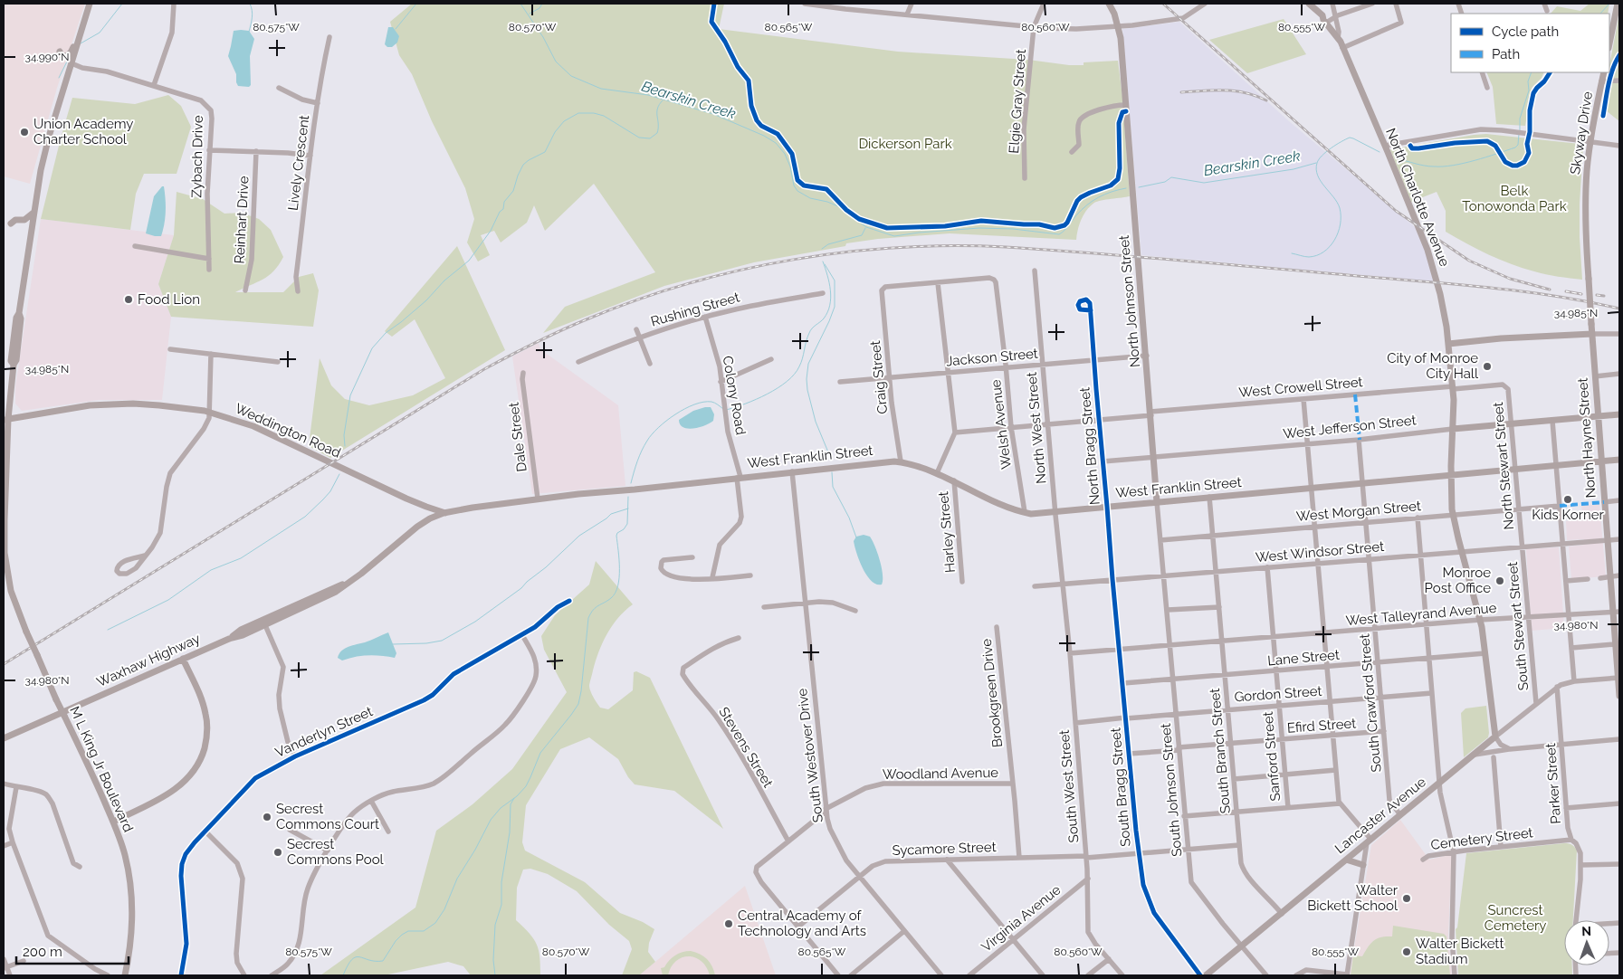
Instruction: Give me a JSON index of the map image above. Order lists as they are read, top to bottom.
{
  "streets": {
    "main road": [
      "Skyway Drive",
      "North Charlotte Avenue",
      "North Johnson Street",
      "West Jefferson Street",
      "Weddington Road",
      "North Hayne Street",
      "West Franklin Street",
      "Waxhaw Highway",
      "M L King Jr Boulevard",
      "Lancaster Avenue"
    ],
    "street": [
      "Elgie Gray Street",
      "Zybach Drive",
      "Lively Crescent",
      "Reinhart Drive",
      "Rushing Street",
      "Jackson Street",
      "Craig Street",
      "West Crowell Street",
      "Colony Road",
      "Welsh Avenue",
      "North West Street",
      "Dale Street",
      "North Bragg Street",
      "North Stewart Street",
      "West Morgan Street",
      "Harley Street",
      "West Windsor Street",
      "West Talleyrand Avenue",
      "South Stewart Street",
      "Lane Street",
      "Brookgreen Drive",
      "Gordon Street",
      "South Crawford Street",
      "Efird Street",
      "Vanderlyn Street",
      "Stevens Street",
      "South Branch Street",
      "South Westover Drive",
      "Sanford Street",
      "Woodland Avenue",
      "Parker Street",
      "South West Street",
      "South Bragg Street",
      "South Johnson Street",
      "Cemetery Street",
      "Sycamore Street",
      "Virginia Avenue"
    ]
  },
  "crossings": [
    ["Skyway Drive", "North Hayne Street"],
    ["Zybach Drive", "M L King Jr Boulevard"],
    ["North Charlotte Avenue", "West Crowell Street"],
    ["North Charlotte Avenue", "West Jefferson Street"],
    ["North Charlotte Avenue", "West Franklin Street"],
    ["North Charlotte Avenue", "West Morgan Street"],
    ["North Charlotte Avenue", "West Windsor Street"],
    ["North Charlotte Avenue", "West Talleyrand Avenue"],
    ["North Charlotte Avenue", "Lane Street"],
    ["North Charlotte Avenue", "Lancaster Avenue"],
    ["North Johnson Street", "Jackson Street"],
    ["North Johnson Street", "West Crowell Street"],
    ["North Johnson Street", "West Jefferson Street"],
    ["North Johnson Street", "West Franklin Street"],
    ["North Johnson Street", "West Morgan Street"],
    ["North Johnson Street", "West Windsor Street"],
    ["North Johnson Street", "South Johnson Street"],
    ["Rushing Street", "Colony Road"],
    ["Jackson Street", "Craig Street"],
    ["Jackson Street", "Welsh Avenue"],
    ["Jackson Street", "North West Street"],
    ["Jackson Street", "North Bragg Street"],
    ["Craig Street", "Welsh Avenue"],
    ["Craig Street", "West Franklin Street"],
    ["West Crowell Street", "Welsh Avenue"],
    ["West Crowell Street", "North West Street"],
    ["West Crowell Street", "North Bragg Street"],
    ["West Crowell Street", "North Stewart Street"],
    ["Colony Road", "West Franklin Street"],
    ["Welsh Avenue", "West Franklin Street"],
    ["West Jefferson Street", "North Hayne Street"],
    ["West Jefferson Street", "North Bragg Street"],
    ["West Jefferson Street", "North Stewart Street"],
    ["West Jefferson Street", "South Crawford Street"],
    ["North West Street", "West Franklin Street"],
    ["North West Street", "West Windsor Street"],
    ["North West Street", "South West Street"],
    ["Weddington Road", "West Franklin Street"],
    ["Weddington Road", "Waxhaw Highway"],
    ["Weddington Road", "M L King Jr Boulevard"],
    ["Dale Street", "West Franklin Street"],
    ["North Hayne Street", "West Franklin Street"],
    ["North Hayne Street", "West Windsor Street"],
    ["North Hayne Street", "West Talleyrand Avenue"],
    ["North Hayne Street", "Lancaster Avenue"],
    ["North Bragg Street", "West Franklin Street"],
    ["North Bragg Street", "West Windsor Street"],
    ["North Bragg Street", "South Bragg Street"],
    ["West Franklin Street", "North Stewart Street"],
    ["West Franklin Street", "Harley Street"],
    ["West Franklin Street", "Waxhaw Highway"],
    ["West Franklin Street", "South Crawford Street"],
    ["West Franklin Street", "South Branch Street"],
    ["West Franklin Street", "South Westover Drive"],
    ["North Stewart Street", "West Morgan Street"],
    ["North Stewart Street", "West Windsor Street"],
    ["North Stewart Street", "South Stewart Street"],
    ["West Morgan Street", "South Crawford Street"],
    ["West Morgan Street", "South Branch Street"],
    ["West Windsor Street", "South Stewart Street"],
    ["West Windsor Street", "South Crawford Street"],
    ["West Windsor Street", "South Branch Street"],
    ["West Windsor Street", "Sanford Street"],
    ["West Windsor Street", "South West Street"],
    ["West Windsor Street", "South Bragg Street"],
    ["West Windsor Street", "South Johnson Street"],
    ["West Talleyrand Avenue", "South Stewart Street"],
    ["West Talleyrand Avenue", "South Crawford Street"],
    ["West Talleyrand Avenue", "South Branch Street"],
    ["West Talleyrand Avenue", "Sanford Street"],
    ["West Talleyrand Avenue", "South West Street"],
    ["West Talleyrand Avenue", "South Bragg Street"],
    ["West Talleyrand Avenue", "South Johnson Street"],
    ["South Stewart Street", "Lancaster Avenue"],
    ["Lane Street", "South Crawford Street"],
    ["Lane Street", "South Branch Street"],
    ["Lane Street", "Sanford Street"],
    ["Lane Street", "South Bragg Street"],
    ["Lane Street", "South Johnson Street"],
    ["Brookgreen Drive", "Woodland Avenue"],
    ["Gordon Street", "South Crawford Street"],
    ["Gordon Street", "South Branch Street"],
    ["Gordon Street", "Sanford Street"],
    ["Gordon Street", "South West Street"],
    ["Gordon Street", "South Bragg Street"],
    ["Gordon Street", "South Johnson Street"],
    ["South Crawford Street", "Efird Street"],
    ["South Crawford Street", "Lancaster Avenue"],
    ["Efird Street", "South Branch Street"],
    ["Efird Street", "Sanford Street"],
    ["Efird Street", "South Bragg Street"],
    ["Efird Street", "South Johnson Street"],
    ["Stevens Street", "Woodland Avenue"],
    ["South Branch Street", "Lancaster Avenue"],
    ["South Branch Street", "Sycamore Street"],
    ["South Westover Drive", "Woodland Avenue"],
    ["South Westover Drive", "Sycamore Street"],
    ["Woodland Avenue", "Sycamore Street"],
    ["Parker Street", "Lancaster Avenue"],
    ["Parker Street", "Cemetery Street"],
    ["South West Street", "Sycamore Street"],
    ["South West Street", "Virginia Avenue"],
    ["South Bragg Street", "Sycamore Street"],
    ["South Johnson Street", "Lancaster Avenue"],
    ["South Johnson Street", "Sycamore Street"]
  ],
  "water": ["Bearskin Creek"],
  "parks": ["Dickerson Park", "Belk Tonowonda Park", "Suncrest Cemetery"],
  "places": [
    "Union Academy Charter School",
    "Food Lion",
    "City of Monroe City Hall",
    "Kids Korner",
    "Monroe Post Office",
    "Secrest Commons Court",
    "Secrest Commons Pool",
    "Walter Bickett School",
    "Central Academy of Technology and Arts",
    "Walter Bickett Stadium"
  ],
  "legend": ["Cycle path", "Path"],
  "scale_bar": "200 m",
  "north": "top",
  "coordinates": [
    "80.575°W",
    "80.570°W",
    "80.565°W",
    "80.560°W",
    "80.555°W",
    "34.990°N",
    "34.985°N",
    "34.980°N"
  ]
}
